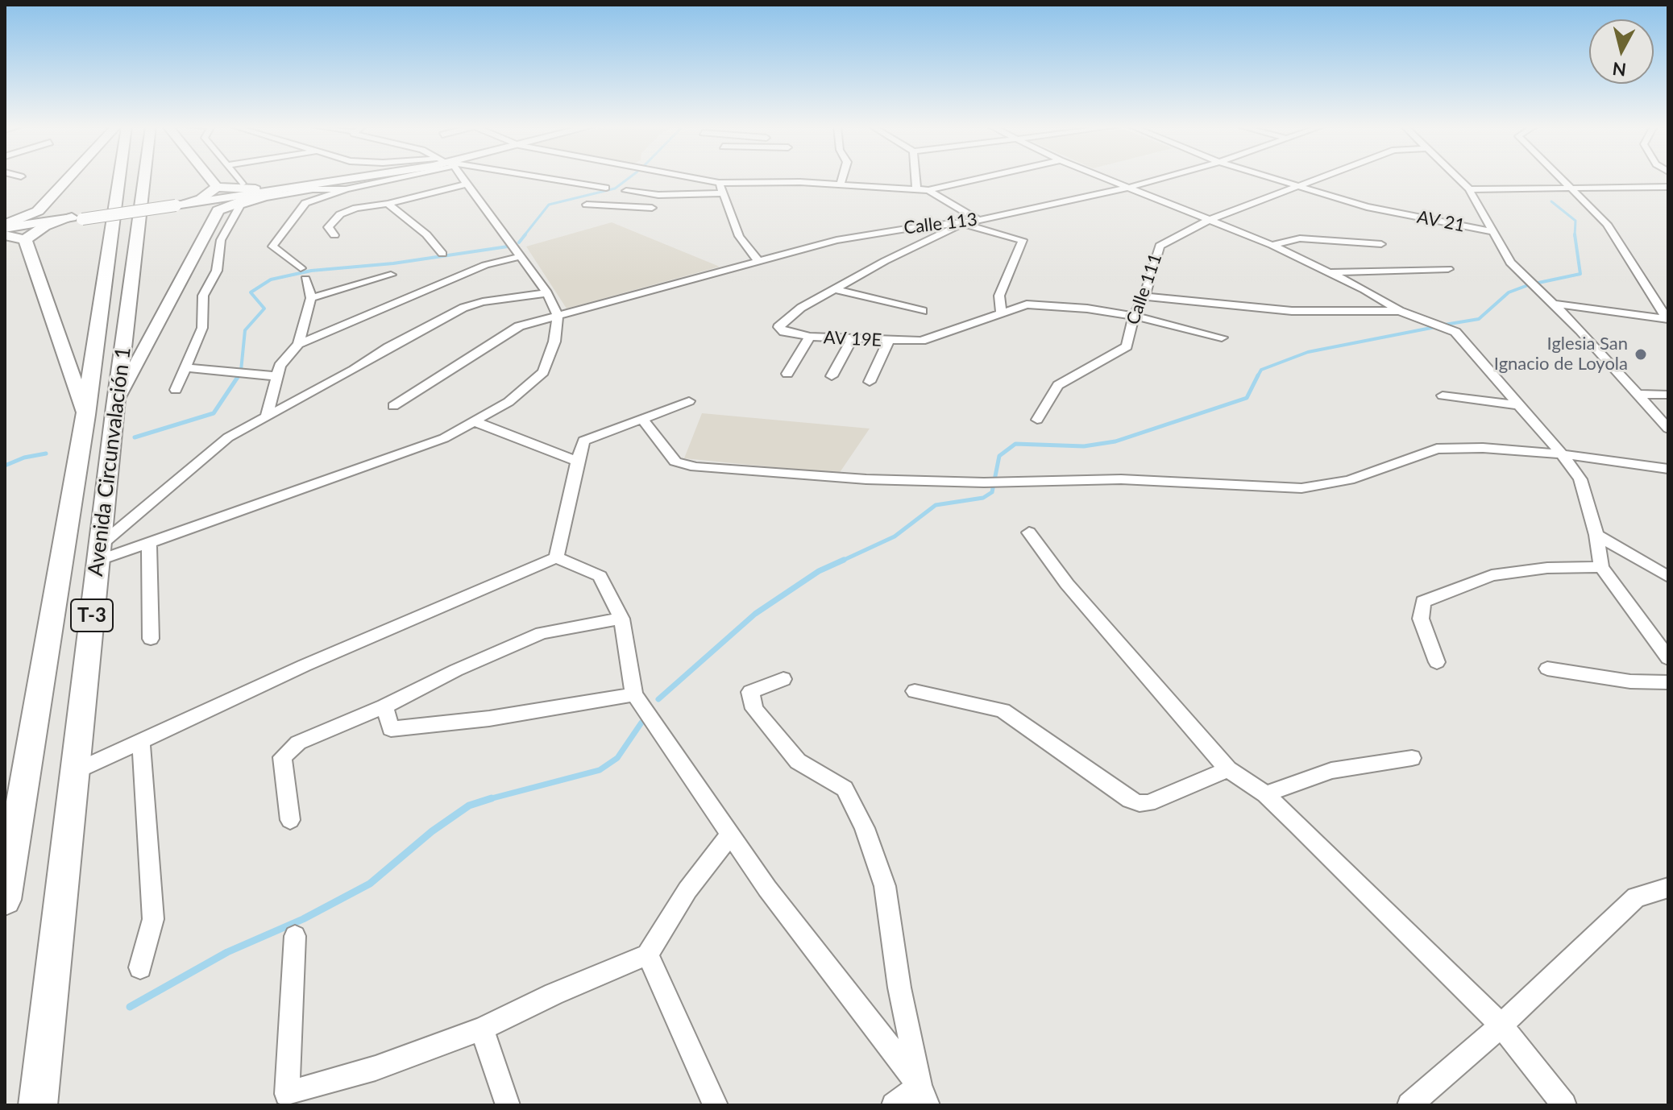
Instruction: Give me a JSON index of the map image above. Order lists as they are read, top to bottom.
{
  "streets": {
    "main road": ["Avenida Circunvalación 1", "T-3"],
    "street": [
      "AV 21",
      "Calle 113",
      "Calle 111",
      "AV 19E"
    ]
  },
  "crossings": [
    ["AV 21", "Calle 111"],
    ["Calle 113", "AV 19E"],
    ["Calle 111", "AV 19E"]
  ],
  "places": ["Iglesia San Ignacio de Loyola"],
  "north": "bottom"
}
